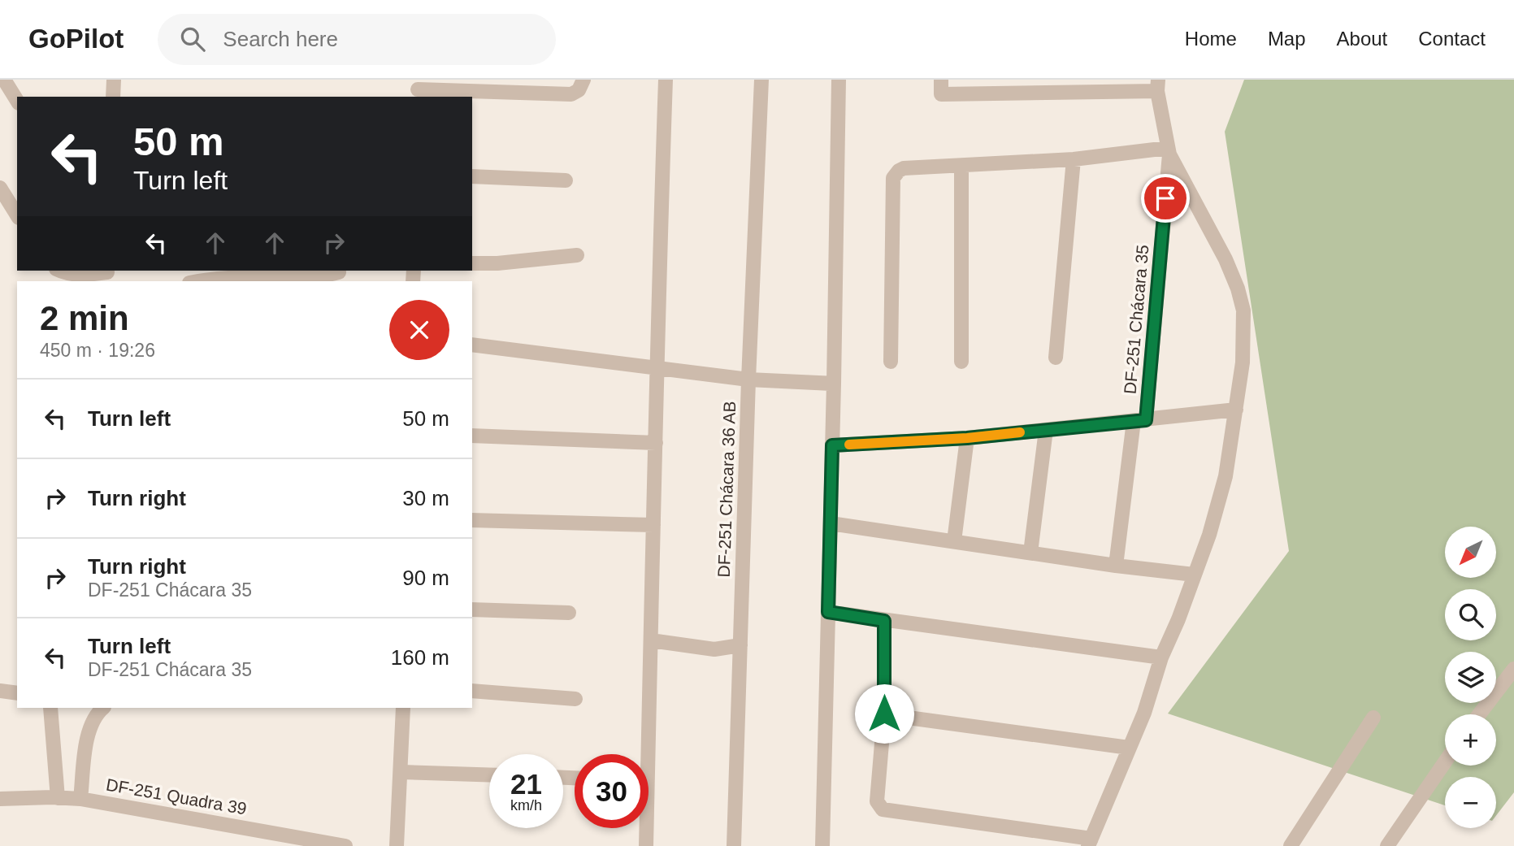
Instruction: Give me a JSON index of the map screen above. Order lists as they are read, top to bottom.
{
  "streets": {
    "street": ["DF-251 Chácara 35", "DF-251 Chácara 36 AB", "DF-251 Quadra 39"]
  },
  "north": "bottom left",
  "page": {
    "header": "GoPilot",
    "search": "Search here",
    "nav": [
      "Home",
      "Map",
      "About",
      "Contact"
    ],
    "turn": ["50 m", "Turn left"],
    "heading": ["2 min", "450 m · 19:26"],
    "list": [
      {
        "name": "Turn left",
        "value": "50 m"
      },
      {
        "name": "Turn right",
        "value": "30 m"
      },
      {
        "name": "Turn right",
        "note": "DF-251 Chácara 35",
        "value": "90 m"
      },
      {
        "name": "Turn left",
        "note": "DF-251 Chácara 35",
        "value": "160 m"
      }
    ],
    "map_buttons": ["+", "−"],
    "speed": "21 km/h",
    "limit": "30"
  }
}
